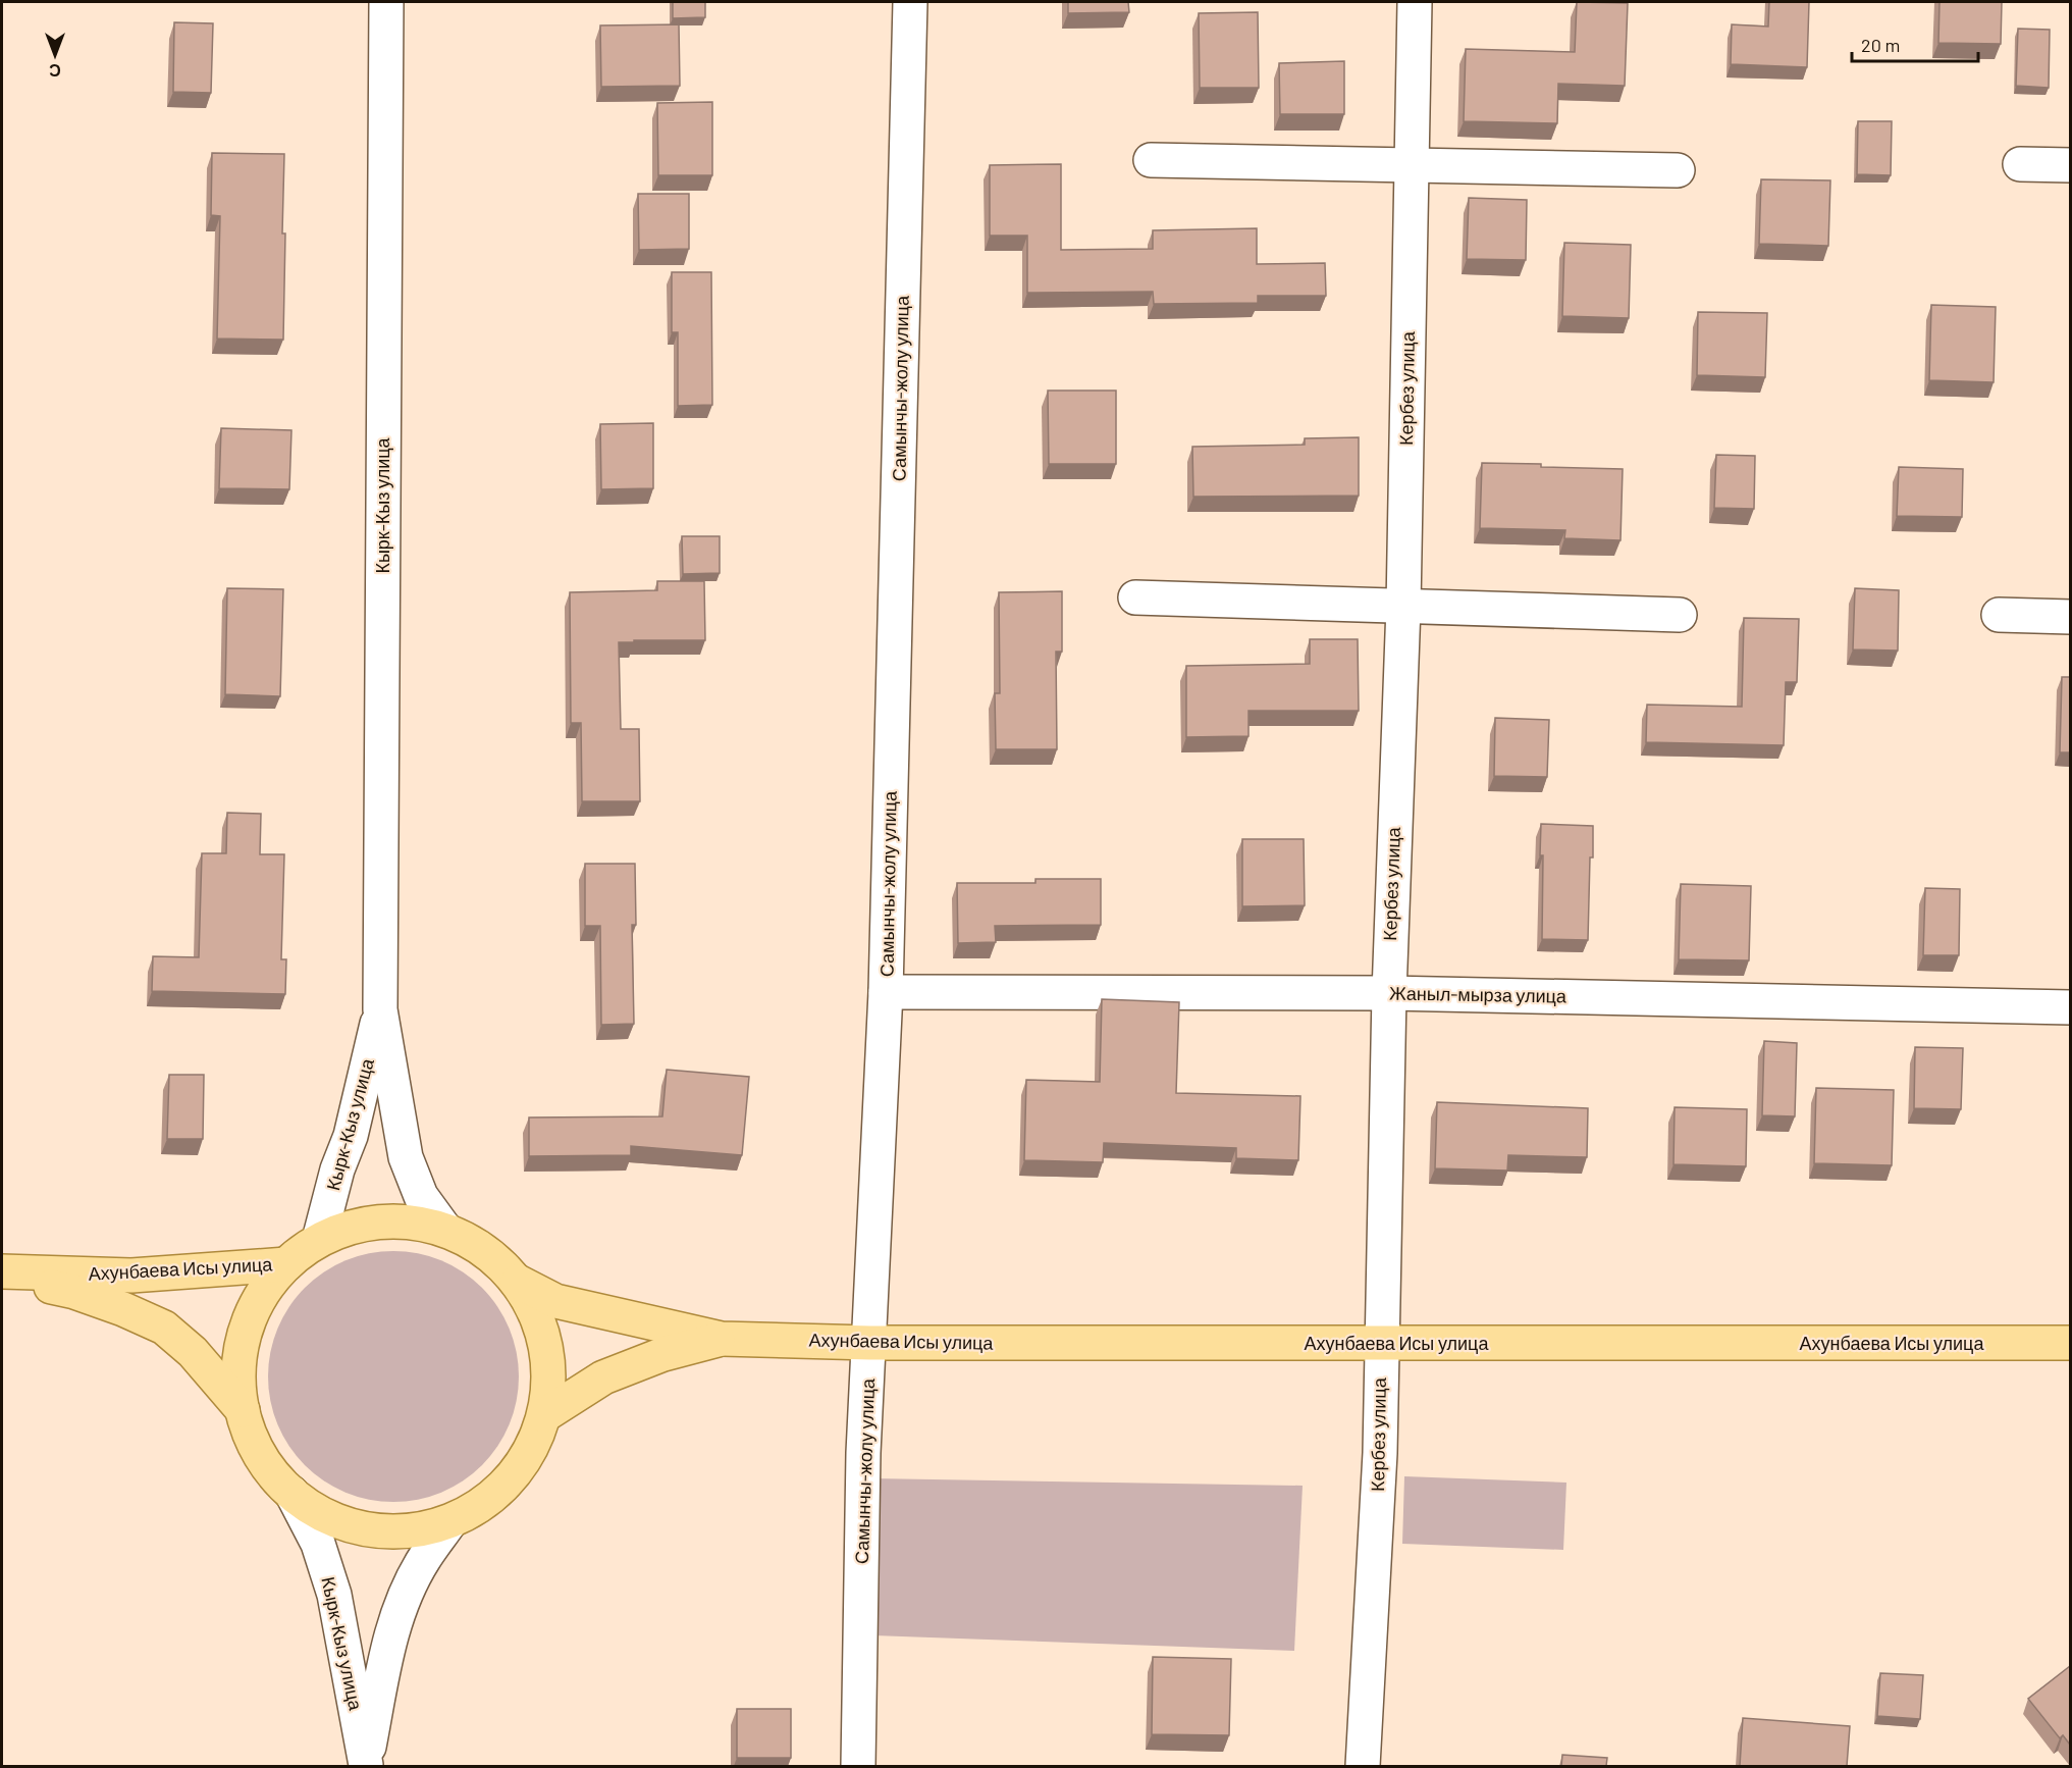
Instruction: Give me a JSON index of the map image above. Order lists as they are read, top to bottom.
{
  "streets": {
    "main road": ["Ахунбаева Исы улица"],
    "street": [
      "Самынчы-жолу улица",
      "Кербез улица",
      "Кырк-Кыз улица",
      "Жаныл-мырза улица"
    ]
  },
  "crossings": [
    ["Самынчы-жолу улица", "Жаныл-мырза улица"],
    ["Самынчы-жолу улица", "Ахунбаева Исы улица"],
    ["Кербез улица", "Жаныл-мырза улица"],
    ["Кербез улица", "Ахунбаева Исы улица"]
  ],
  "scale_bar": "20 m",
  "north": "bottom"
}
